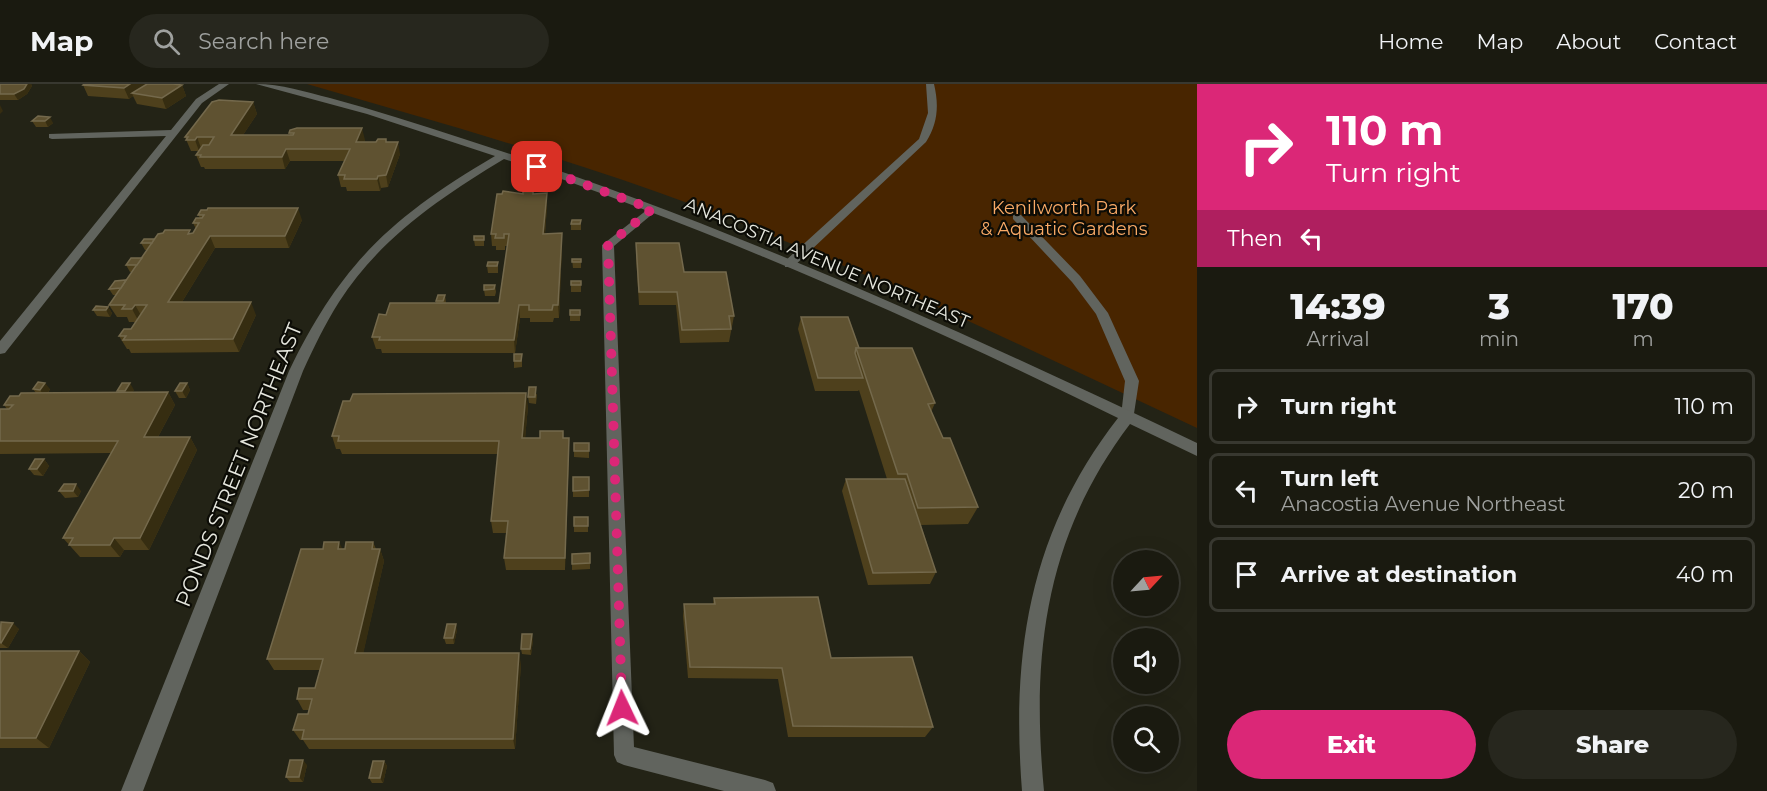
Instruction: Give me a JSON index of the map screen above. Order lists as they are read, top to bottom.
{
  "streets": {
    "street": ["ANACOSTIA AVENUE NORTHEAST", "PONDS STREET NORTHEAST"]
  },
  "crossings": [
    ["ANACOSTIA AVENUE NORTHEAST", "PONDS STREET NORTHEAST"]
  ],
  "parks": ["Kenilworth Park & Aquatic Gardens"],
  "north": "top right",
  "page": {
    "header": "Map",
    "search": "Search here",
    "nav": [
      "Home",
      "Map",
      "About",
      "Contact"
    ],
    "turn": ["110 m", "Turn right"],
    "then": "Then",
    "eta": [
      "14:39",
      "Arrival",
      "3",
      "min",
      "170",
      "m"
    ],
    "list": [
      {
        "name": "Turn right",
        "value": "110 m"
      },
      {
        "name": "Turn left",
        "note": "Anacostia Avenue Northeast",
        "value": "20 m"
      },
      {
        "name": "Arrive at destination",
        "value": "40 m"
      }
    ],
    "buttons": ["Exit", "Share"]
  }
}
